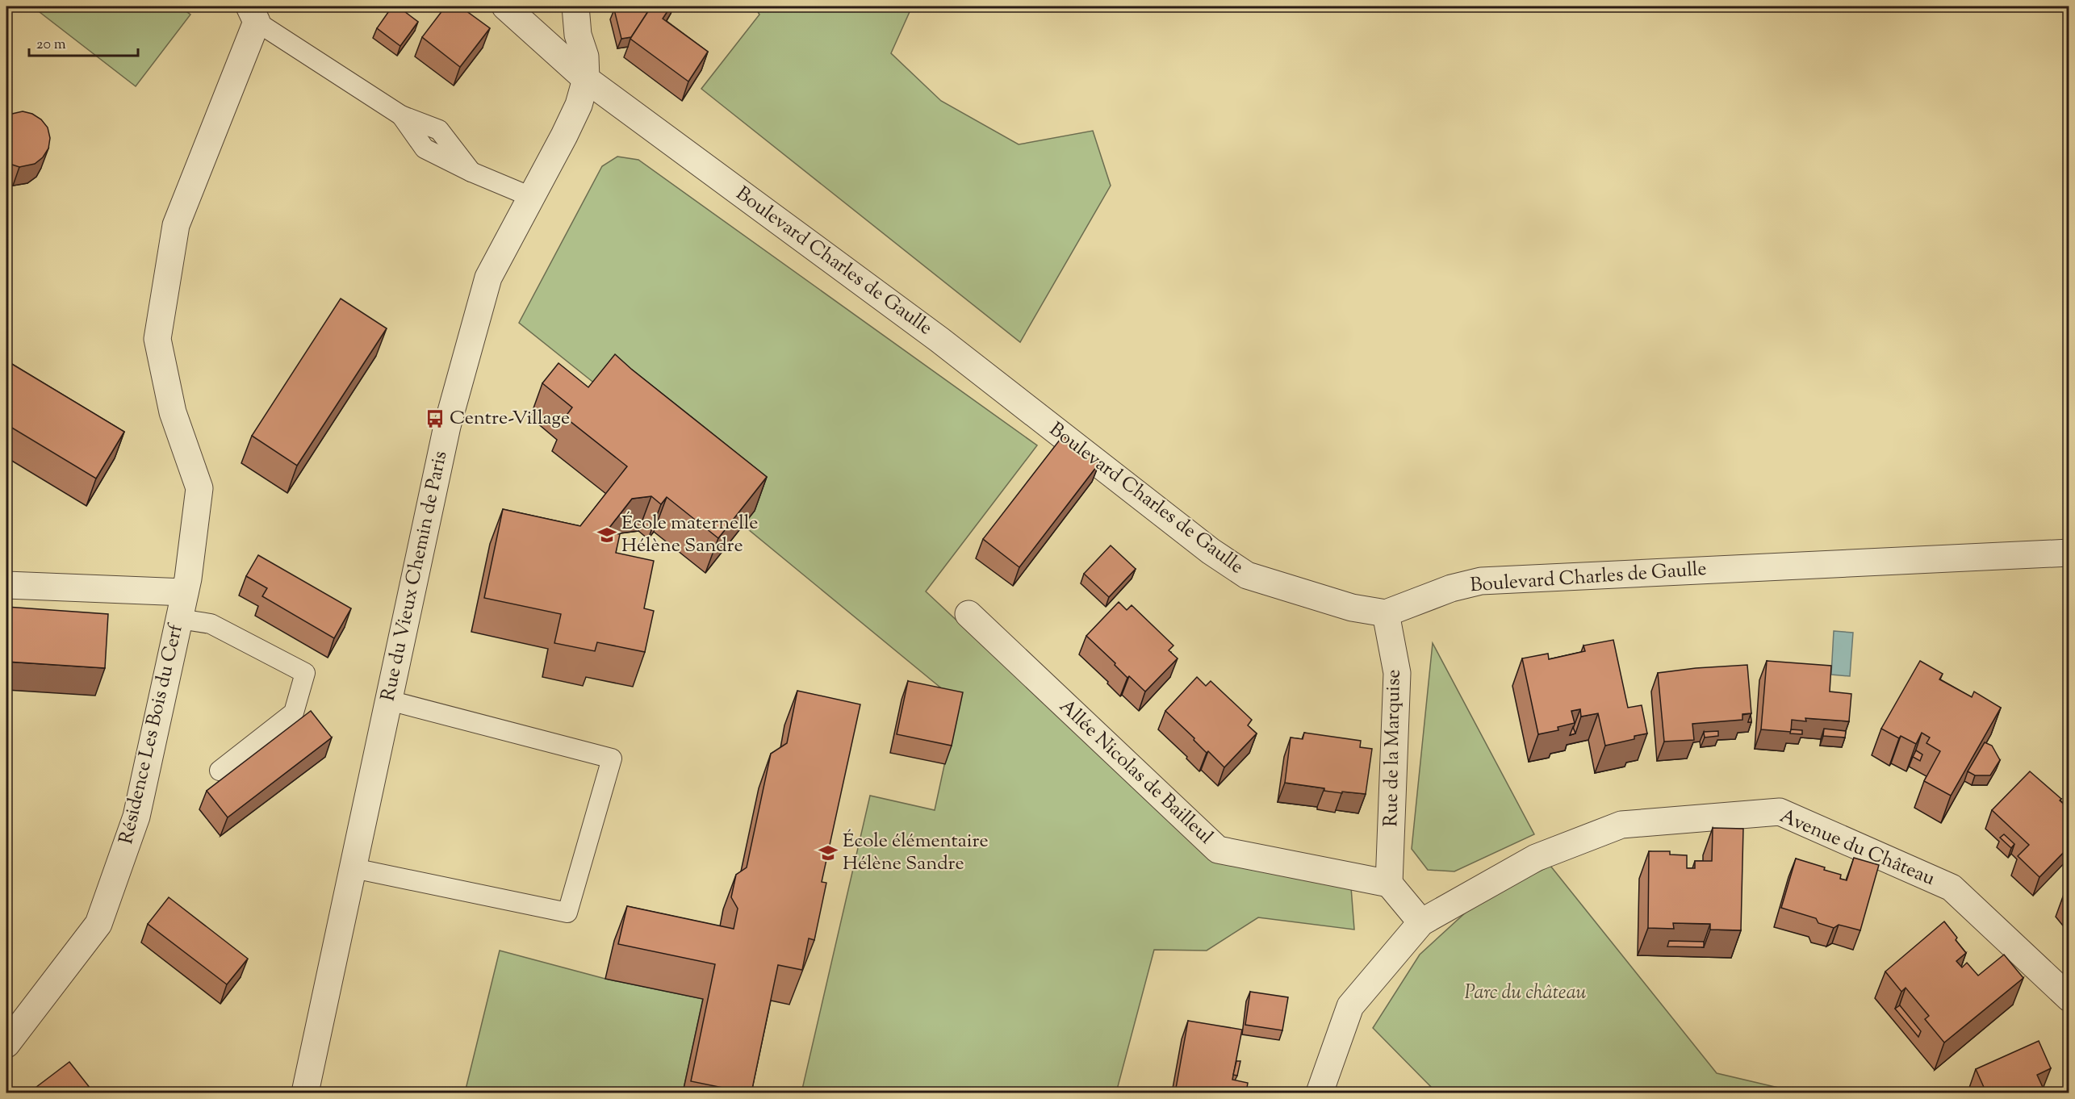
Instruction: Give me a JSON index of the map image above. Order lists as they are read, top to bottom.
{
  "streets": {
    "street": [
      "Boulevard Charles de Gaulle",
      "Rue du Vieux Chemin de Paris",
      "Résidence Les Bois du Cerf",
      "Rue de la Marquise",
      "Allée Nicolas de Bailleul",
      "Avenue du Château"
    ]
  },
  "crossings": [
    ["Boulevard Charles de Gaulle", "Rue du Vieux Chemin de Paris"],
    ["Boulevard Charles de Gaulle", "Rue de la Marquise"],
    ["Rue de la Marquise", "Allée Nicolas de Bailleul"]
  ],
  "parks": ["Parc du château"],
  "places": {
    "bus stop": ["Centre-Village"],
    "school or university": ["École maternelle Hélène Sandre", "École élémentaire Hélène Sandre"]
  },
  "scale_bar": "20 m"
}
